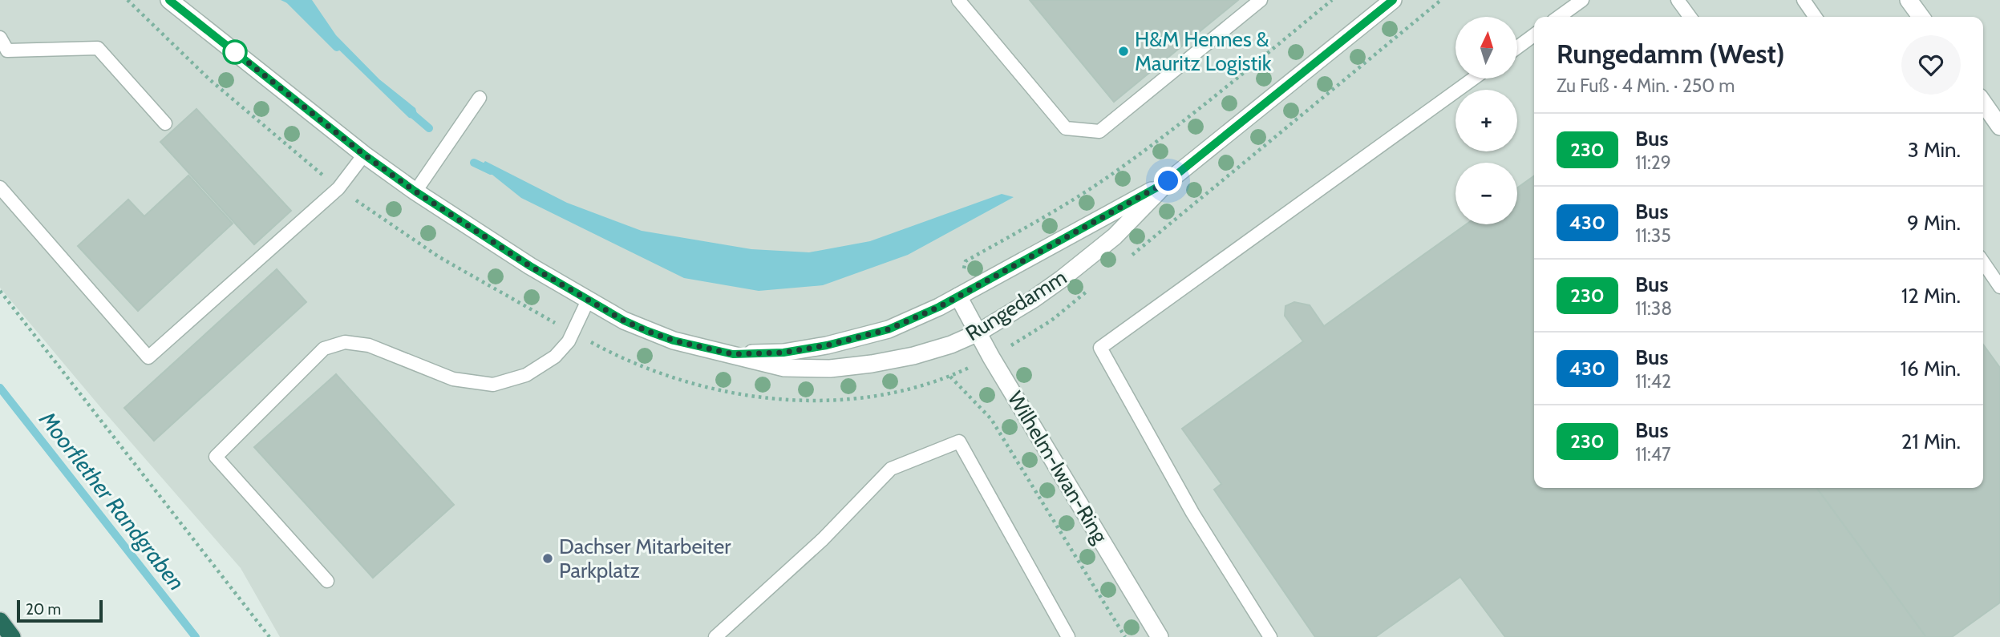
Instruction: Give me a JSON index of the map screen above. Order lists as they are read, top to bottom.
{
  "streets": {
    "street": ["Rungedamm", "Wilhelm-Iwan-Ring"]
  },
  "crossings": [
    ["Rungedamm", "Wilhelm-Iwan-Ring"]
  ],
  "water": ["Moorflether Randgraben"],
  "places": ["H&M Hennes & Mauritz Logistik", "Dachser Mitarbeiter Parkplatz"],
  "lines": ["bus line 230"],
  "scale_bar": "20 m",
  "north": "top",
  "page": {
    "map_buttons": ["+", "−"],
    "heading": ["Rungedamm (West)", "Zu Fuß · 4 Min. · 250 m"],
    "list": [
      {
        "mark": "230",
        "name": "Bus",
        "note": "11:29",
        "value": "3 Min."
      },
      {
        "mark": "430",
        "name": "Bus",
        "note": "11:35",
        "value": "9 Min."
      },
      {
        "mark": "230",
        "name": "Bus",
        "note": "11:38",
        "value": "12 Min."
      },
      {
        "mark": "430",
        "name": "Bus",
        "note": "11:42",
        "value": "16 Min."
      },
      {
        "mark": "230",
        "name": "Bus",
        "note": "11:47",
        "value": "21 Min."
      }
    ],
    "scale": "20 m"
  }
}
